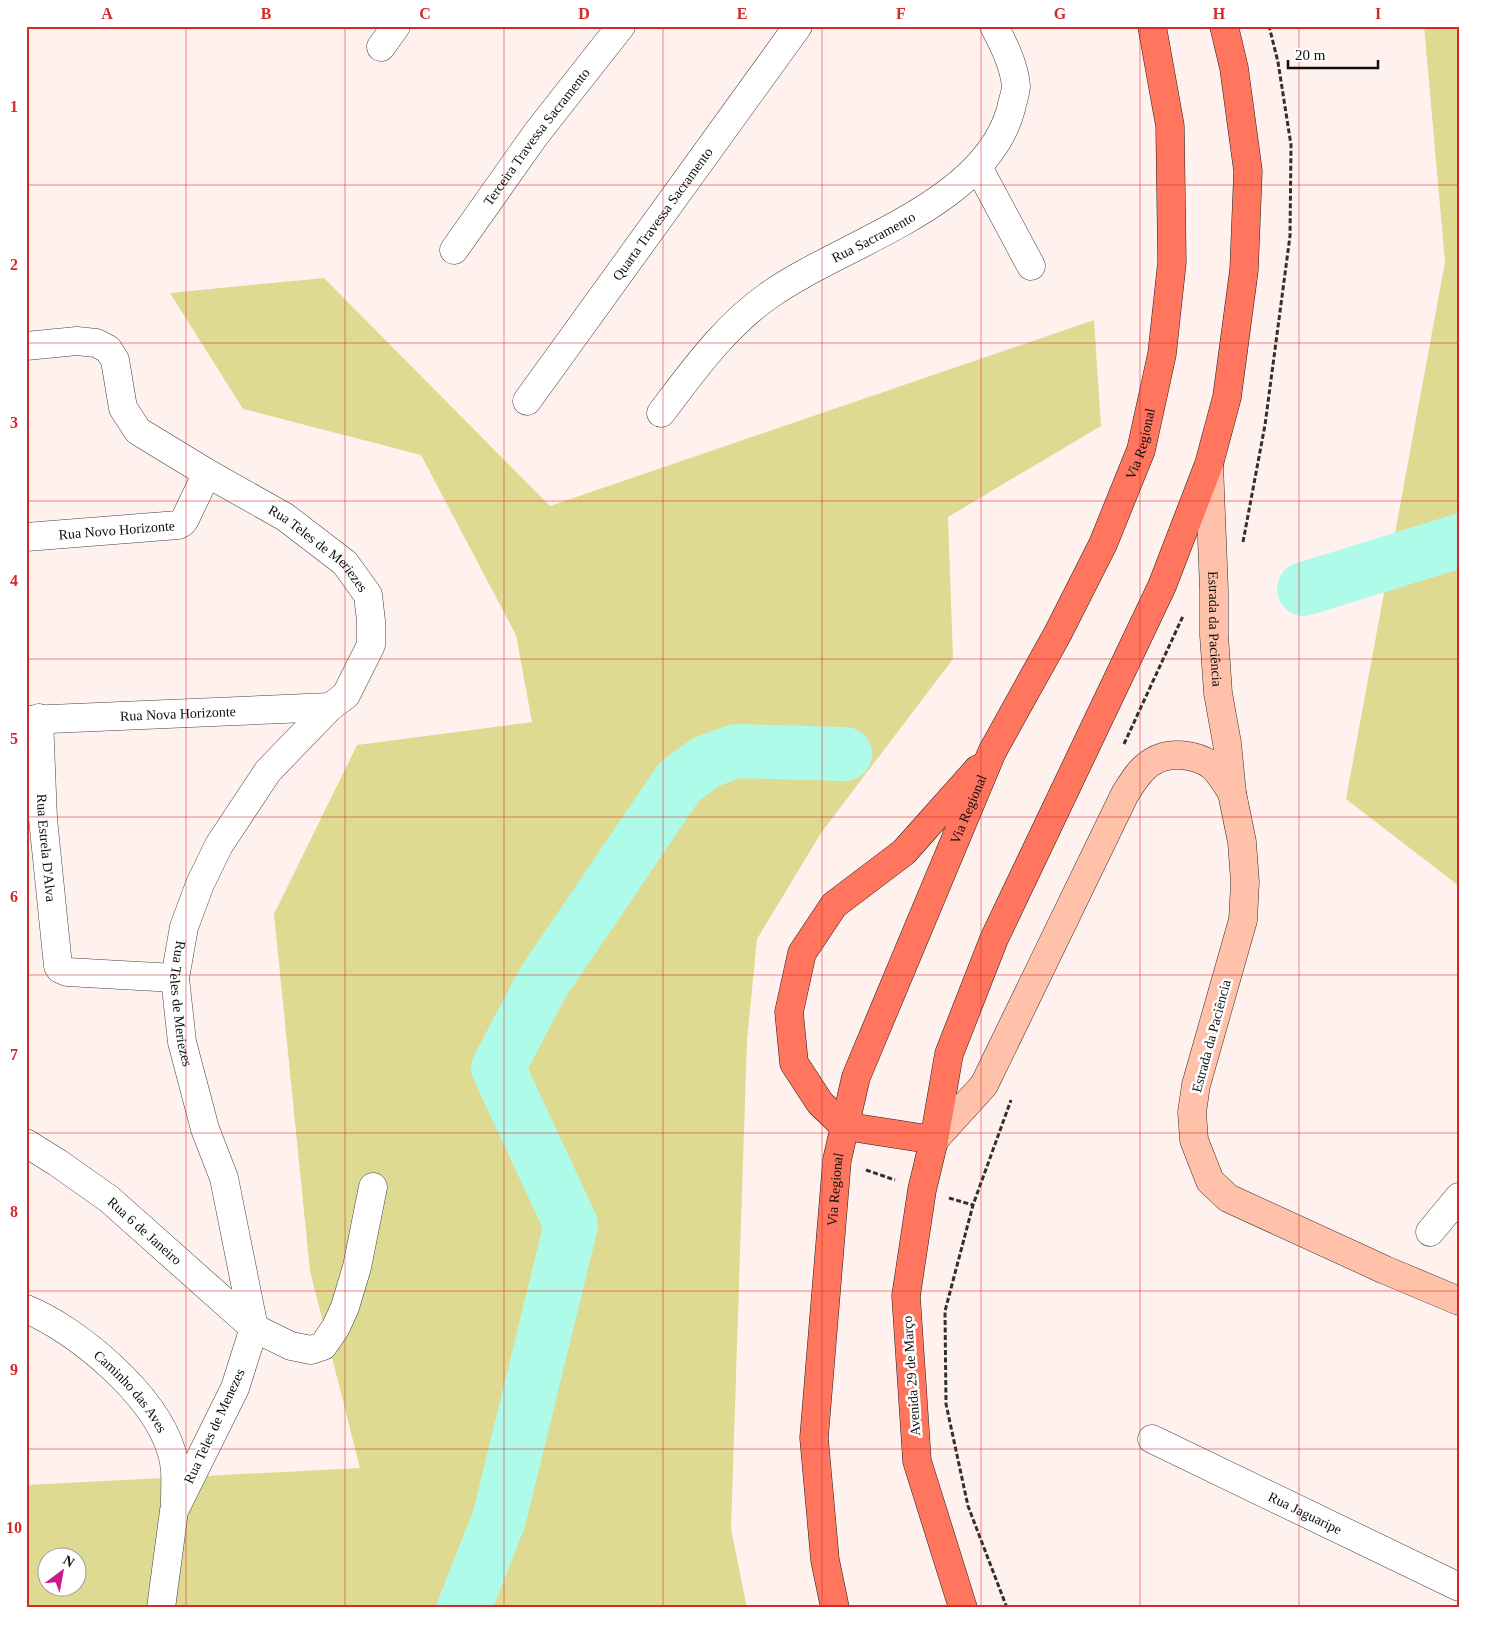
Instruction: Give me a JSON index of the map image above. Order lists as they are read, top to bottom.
{
  "streets": {
    "main road": ["Via Regional", "Estrada da Paciência", "Avenida 29 de Março"],
    "street": [
      "Terceira Travessa Sacramento",
      "Quarta Travessa Sacramento",
      "Rua Sacramento",
      "Rua Novo Horizonte",
      "Rua Teles de Meriezes",
      "Rua Nova Horizonte",
      "Rua Estrela D'Alva",
      "Rua 6 de Janeiro",
      "Caminho das Aves",
      "Rua Teles de Menezes",
      "Rua Jaguaripe"
    ]
  },
  "crossings": [
    ["Rua Novo Horizonte", "Rua Teles de Meriezes"],
    ["Rua Teles de Meriezes", "Rua Nova Horizonte"],
    ["Rua Teles de Meriezes", "Rua Estrela D'Alva"],
    ["Rua Teles de Meriezes", "Rua Teles de Menezes"],
    ["Estrada da Paciência", "Avenida 29 de Março"],
    ["Rua Nova Horizonte", "Rua Estrela D'Alva"],
    ["Rua 6 de Janeiro", "Rua Teles de Menezes"],
    ["Caminho das Aves", "Rua Teles de Menezes"]
  ],
  "scale_bar": "20 m",
  "north": "top right",
  "grid": {
    "columns": [
      "A",
      "B",
      "C",
      "D",
      "E",
      "F",
      "G",
      "H",
      "I"
    ],
    "rows": [
      "1",
      "2",
      "3",
      "4",
      "5",
      "6",
      "7",
      "8",
      "9",
      "10"
    ]
  }
}
